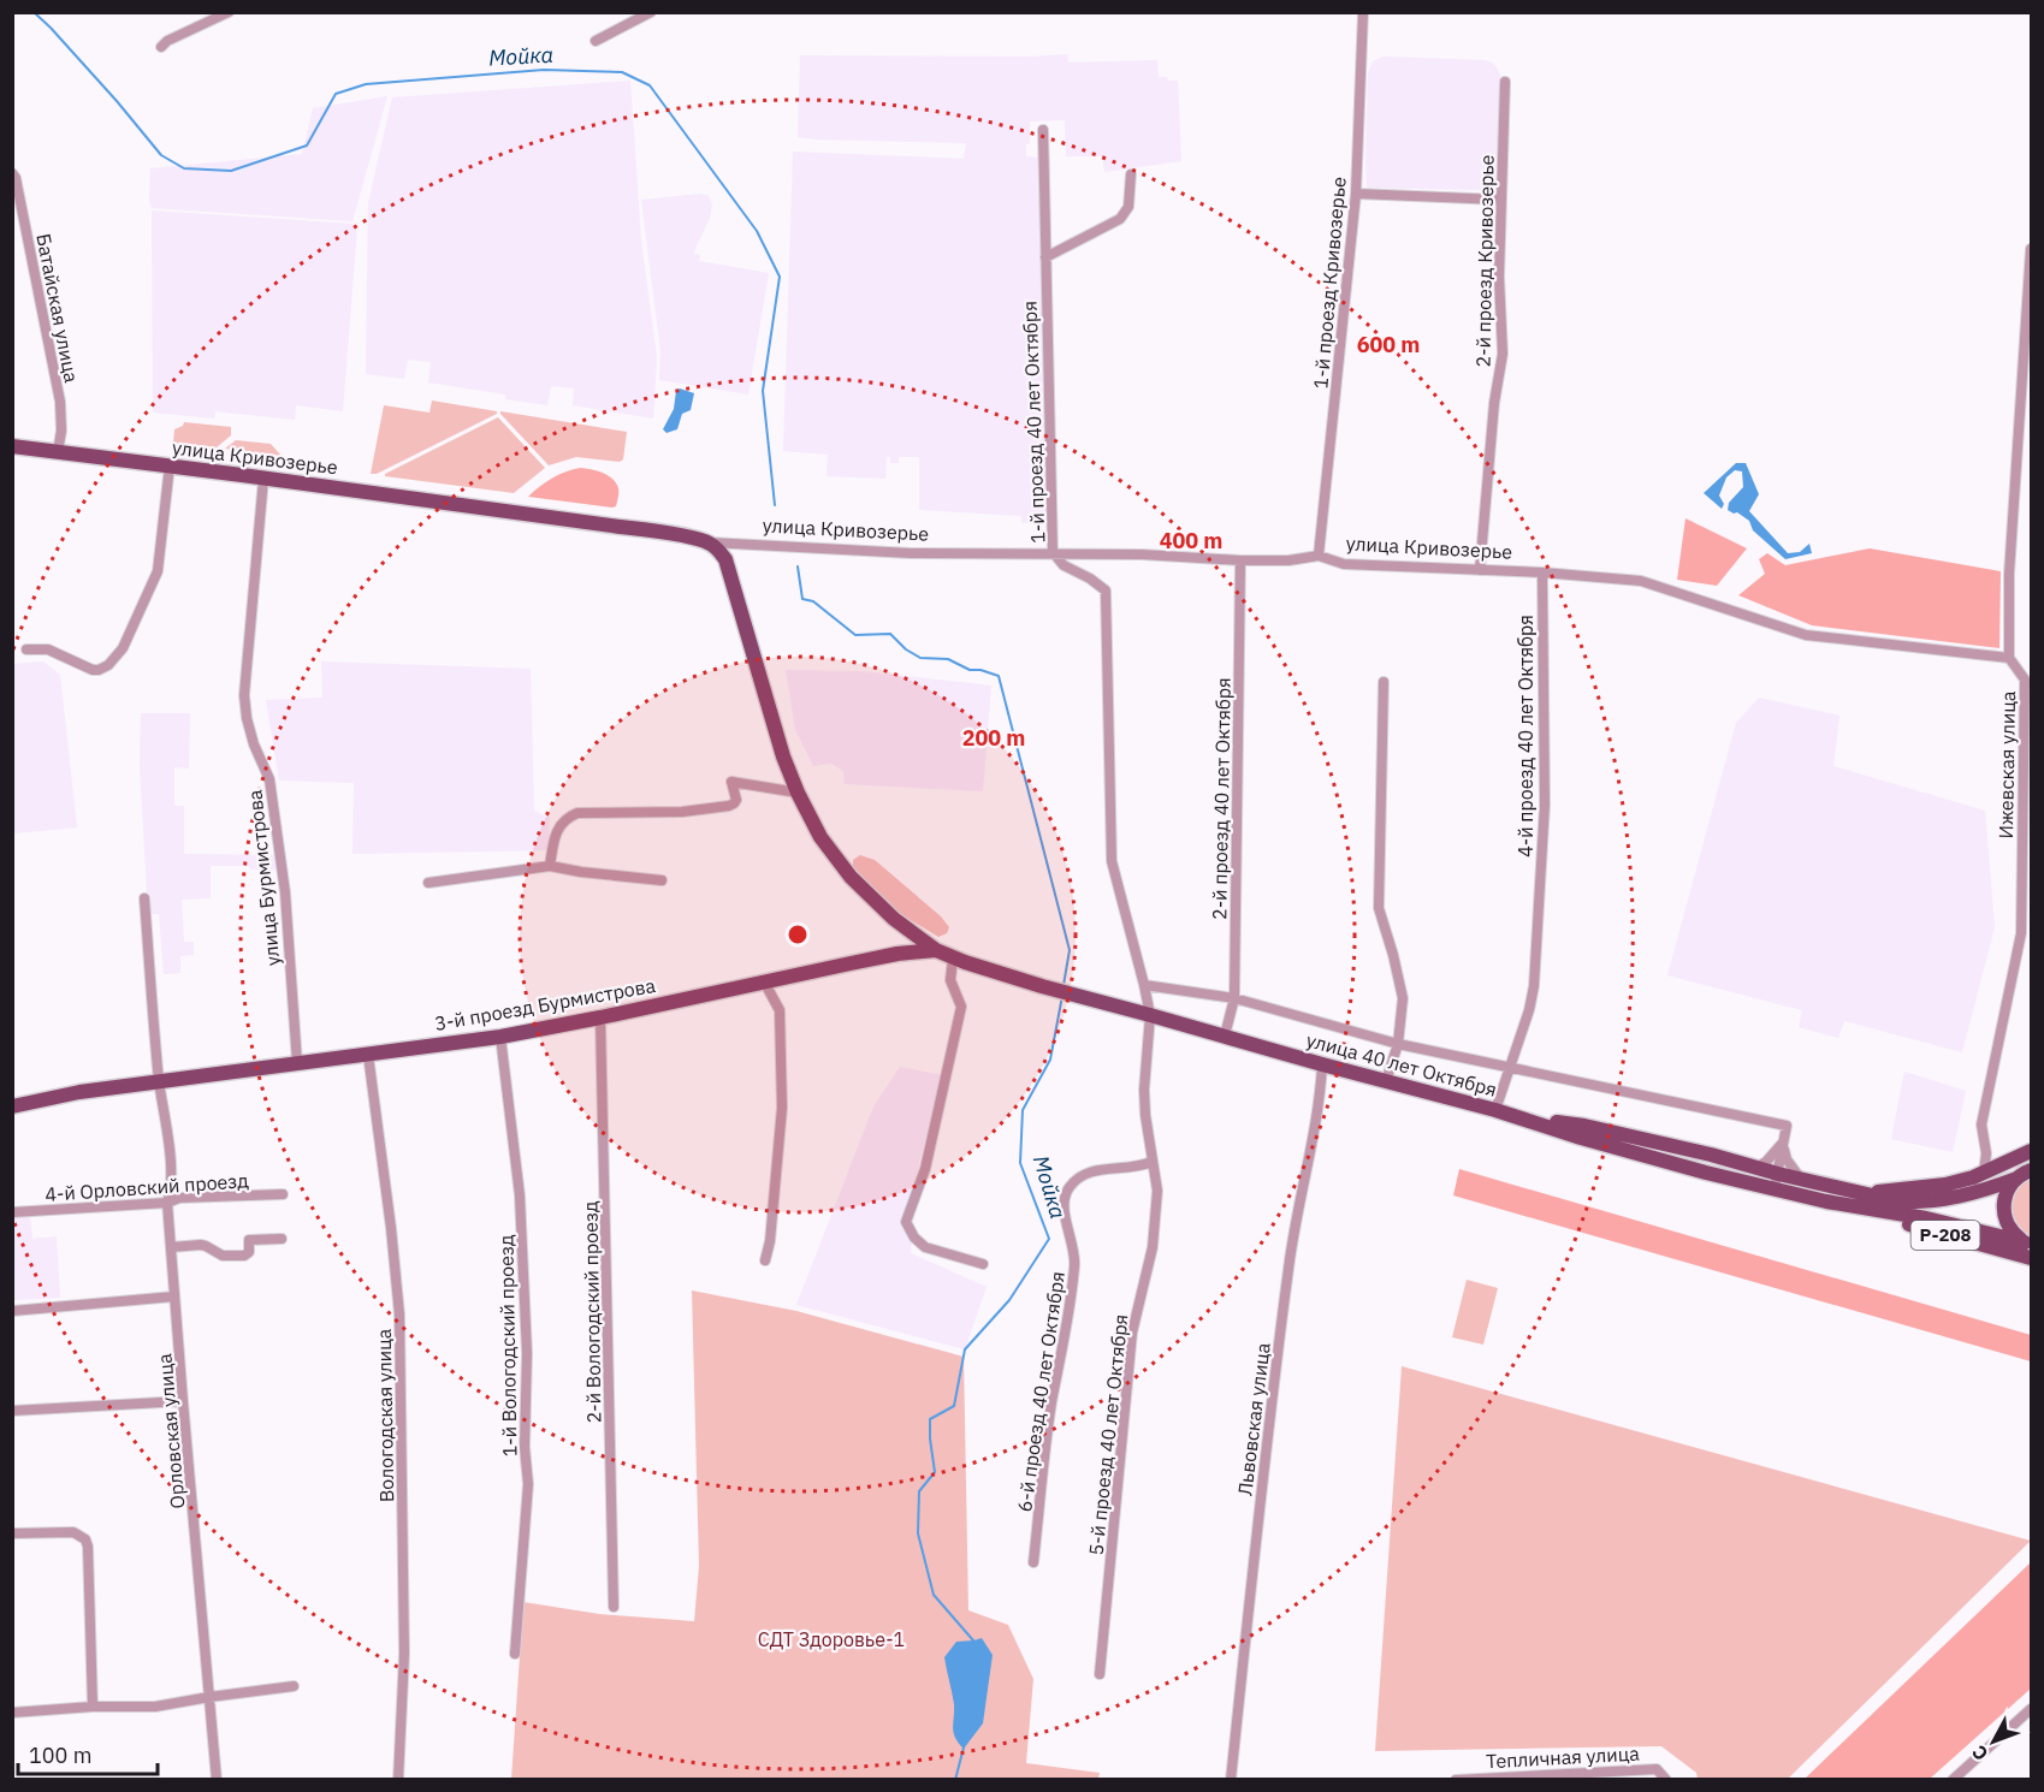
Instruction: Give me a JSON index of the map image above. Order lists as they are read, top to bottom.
{
  "streets": {
    "main road": [
      "улица Кривозерье",
      "3-й проезд Бурмистрова",
      "улица 40 лет Октября",
      "Р-208"
    ],
    "street": [
      "2-й проезд Кривозерье",
      "1-й проезд Кривозерье",
      "Батайская улица",
      "1-й проезд 40 лет Октября",
      "4-й проезд 40 лет Октября",
      "Ижевская улица",
      "2-й проезд 40 лет Октября",
      "улица Бурмистрова",
      "4-й Орловский проезд",
      "2-й Вологодский проезд",
      "1-й Вологодский проезд",
      "6-й проезд 40 лет Октября",
      "Вологодская улица",
      "Львовская улица",
      "Орловская улица",
      "5-й проезд 40 лет Октября",
      "Тепличная улица"
    ]
  },
  "crossings": [
    ["2-й проезд Кривозерье", "улица Кривозерье"],
    ["1-й проезд Кривозерье", "улица Кривозерье"],
    ["Батайская улица", "улица Кривозерье"],
    ["1-й проезд 40 лет Октября", "улица Кривозерье"],
    ["1-й проезд 40 лет Октября", "5-й проезд 40 лет Октября"],
    ["улица Кривозерье", "4-й проезд 40 лет Октября"],
    ["улица Кривозерье", "Ижевская улица"],
    ["улица Кривозерье", "2-й проезд 40 лет Октября"],
    ["улица Кривозерье", "улица Бурмистрова"],
    ["4-й проезд 40 лет Октября", "улица 40 лет Октября"],
    ["2-й проезд 40 лет Октября", "улица 40 лет Октября"],
    ["улица Бурмистрова", "3-й проезд Бурмистрова"],
    ["3-й проезд Бурмистрова", "улица 40 лет Октября"],
    ["3-й проезд Бурмистрова", "2-й Вологодский проезд"],
    ["3-й проезд Бурмистрова", "1-й Вологодский проезд"],
    ["3-й проезд Бурмистрова", "Вологодская улица"],
    ["3-й проезд Бурмистрова", "Орловская улица"],
    ["улица 40 лет Октября", "Львовская улица"],
    ["улица 40 лет Октября", "5-й проезд 40 лет Октября"],
    ["4-й Орловский проезд", "Орловская улица"],
    ["6-й проезд 40 лет Октября", "5-й проезд 40 лет Октября"]
  ],
  "water": ["Мойка"],
  "parks": ["СДТ Здоровье-1"],
  "scale_bar": "100 m",
  "north": "bottom left",
  "rings": ["600 m", "400 m", "200 m"]
}
